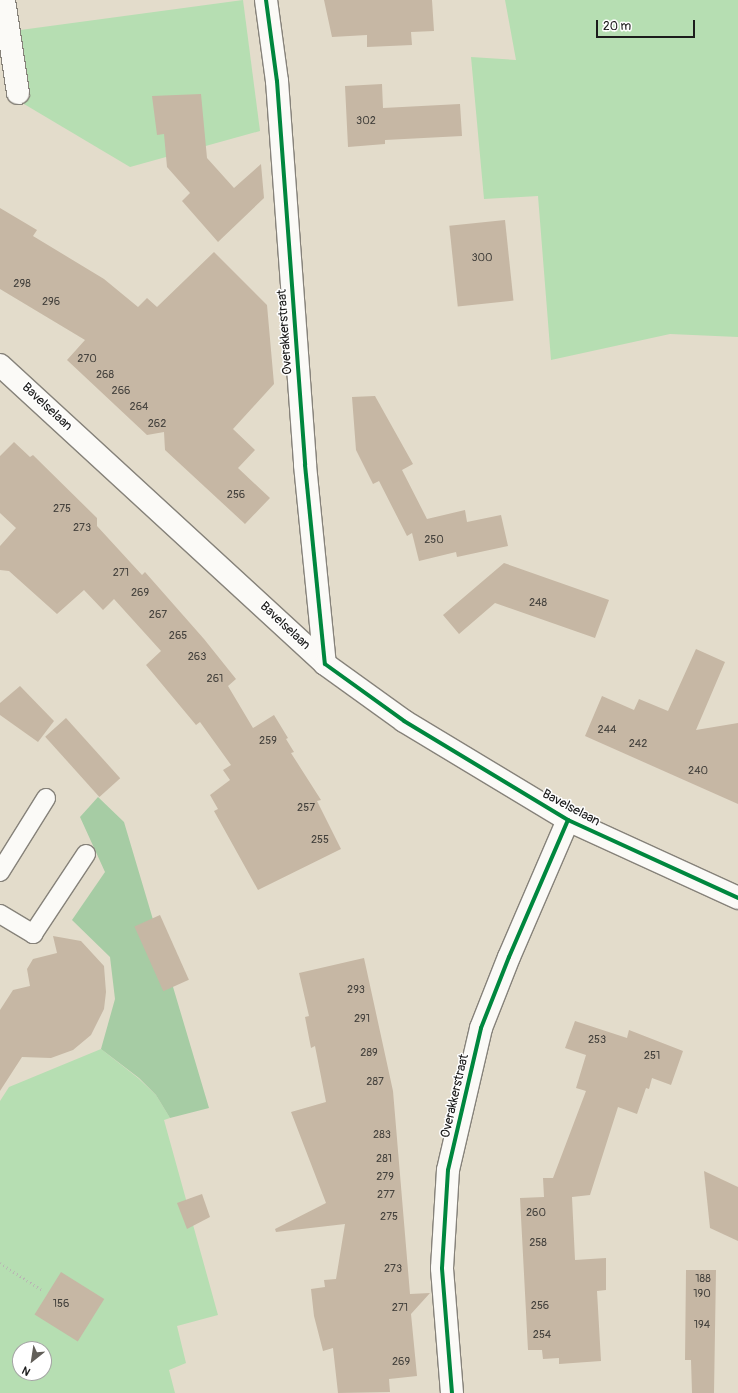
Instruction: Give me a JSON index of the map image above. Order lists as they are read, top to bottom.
{
  "streets": {
    "street": ["Overakkerstraat", "Bavelselaan"]
  },
  "crossings": [
    ["Overakkerstraat", "Bavelselaan"]
  ],
  "house_numbers": [
    "302",
    "300",
    "298",
    "296",
    "270",
    "268",
    "266",
    "264",
    "262",
    "256",
    "275",
    "273",
    "250",
    "271",
    "269",
    "248",
    "267",
    "265",
    "263",
    "261",
    "244",
    "259",
    "242",
    "240",
    "257",
    "255",
    "293",
    "291",
    "253",
    "289",
    "251",
    "287",
    "283",
    "281",
    "279",
    "277",
    "260",
    "275",
    "258",
    "273",
    "188",
    "190",
    "156",
    "256",
    "271",
    "194",
    "254",
    "269"
  ],
  "scale_bar": "20 m",
  "north": "bottom left"
}
